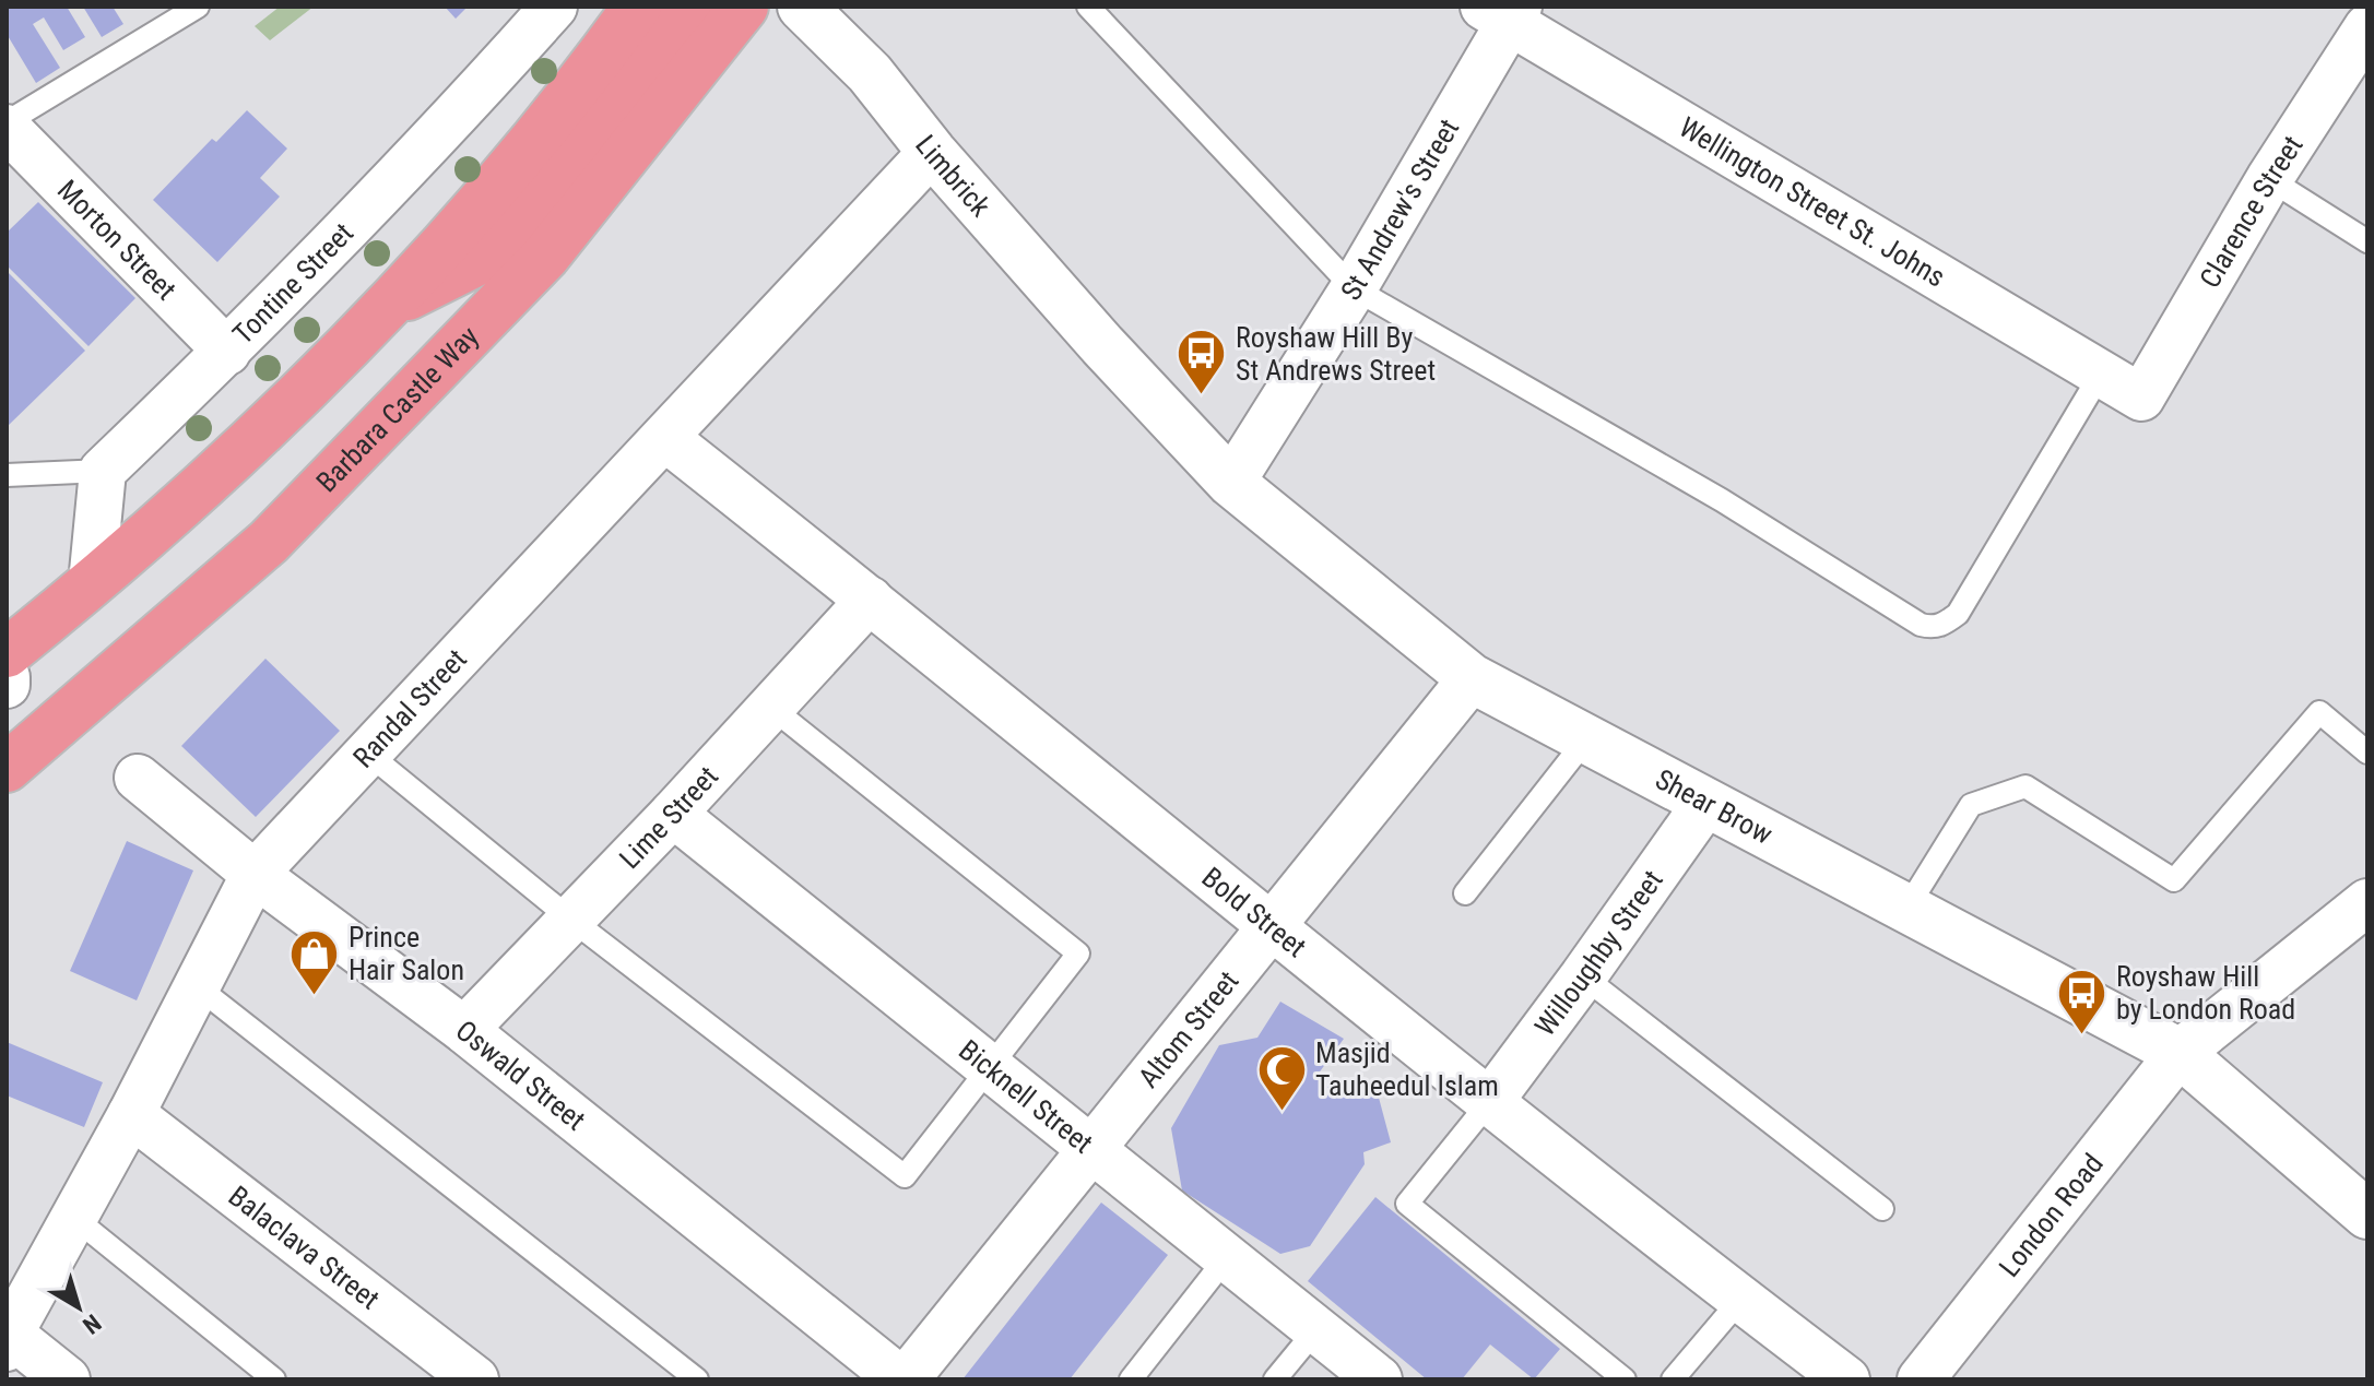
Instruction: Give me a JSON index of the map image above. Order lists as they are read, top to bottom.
{
  "streets": {
    "highway": ["Barbara Castle Way"],
    "main road": ["Limbrick", "Shear Brow"],
    "street": [
      "Wellington Street St. Johns",
      "St Andrew's Street",
      "Clarence Street",
      "Morton Street",
      "Tontine Street",
      "Randal Street",
      "Lime Street",
      "Bold Street",
      "Willoughby Street",
      "Altom Street",
      "Oswald Street",
      "Bicknell Street",
      "London Road",
      "Balaclava Street"
    ]
  },
  "crossings": [
    ["Limbrick", "Randal Street"],
    ["Limbrick", "Shear Brow"],
    ["Wellington Street St. Johns", "St Andrew's Street"],
    ["Wellington Street St. Johns", "Clarence Street"],
    ["St Andrew's Street", "Shear Brow"],
    ["Morton Street", "Tontine Street"],
    ["Randal Street", "Bold Street"],
    ["Randal Street", "Oswald Street"],
    ["Randal Street", "Balaclava Street"],
    ["Shear Brow", "Willoughby Street"],
    ["Shear Brow", "Altom Street"],
    ["Shear Brow", "London Road"],
    ["Lime Street", "Bold Street"],
    ["Lime Street", "Oswald Street"],
    ["Lime Street", "Bicknell Street"],
    ["Bold Street", "Willoughby Street"],
    ["Bold Street", "Altom Street"],
    ["Altom Street", "Oswald Street"],
    ["Altom Street", "Bicknell Street"]
  ],
  "places": {
    "bus stop": ["Royshaw Hill By St Andrews Street", "Royshaw Hill by London Road"],
    "shop": ["Prince Hair Salon"],
    "mosque": ["Masjid Tauheedul Islam"]
  },
  "north": "bottom right"
}
